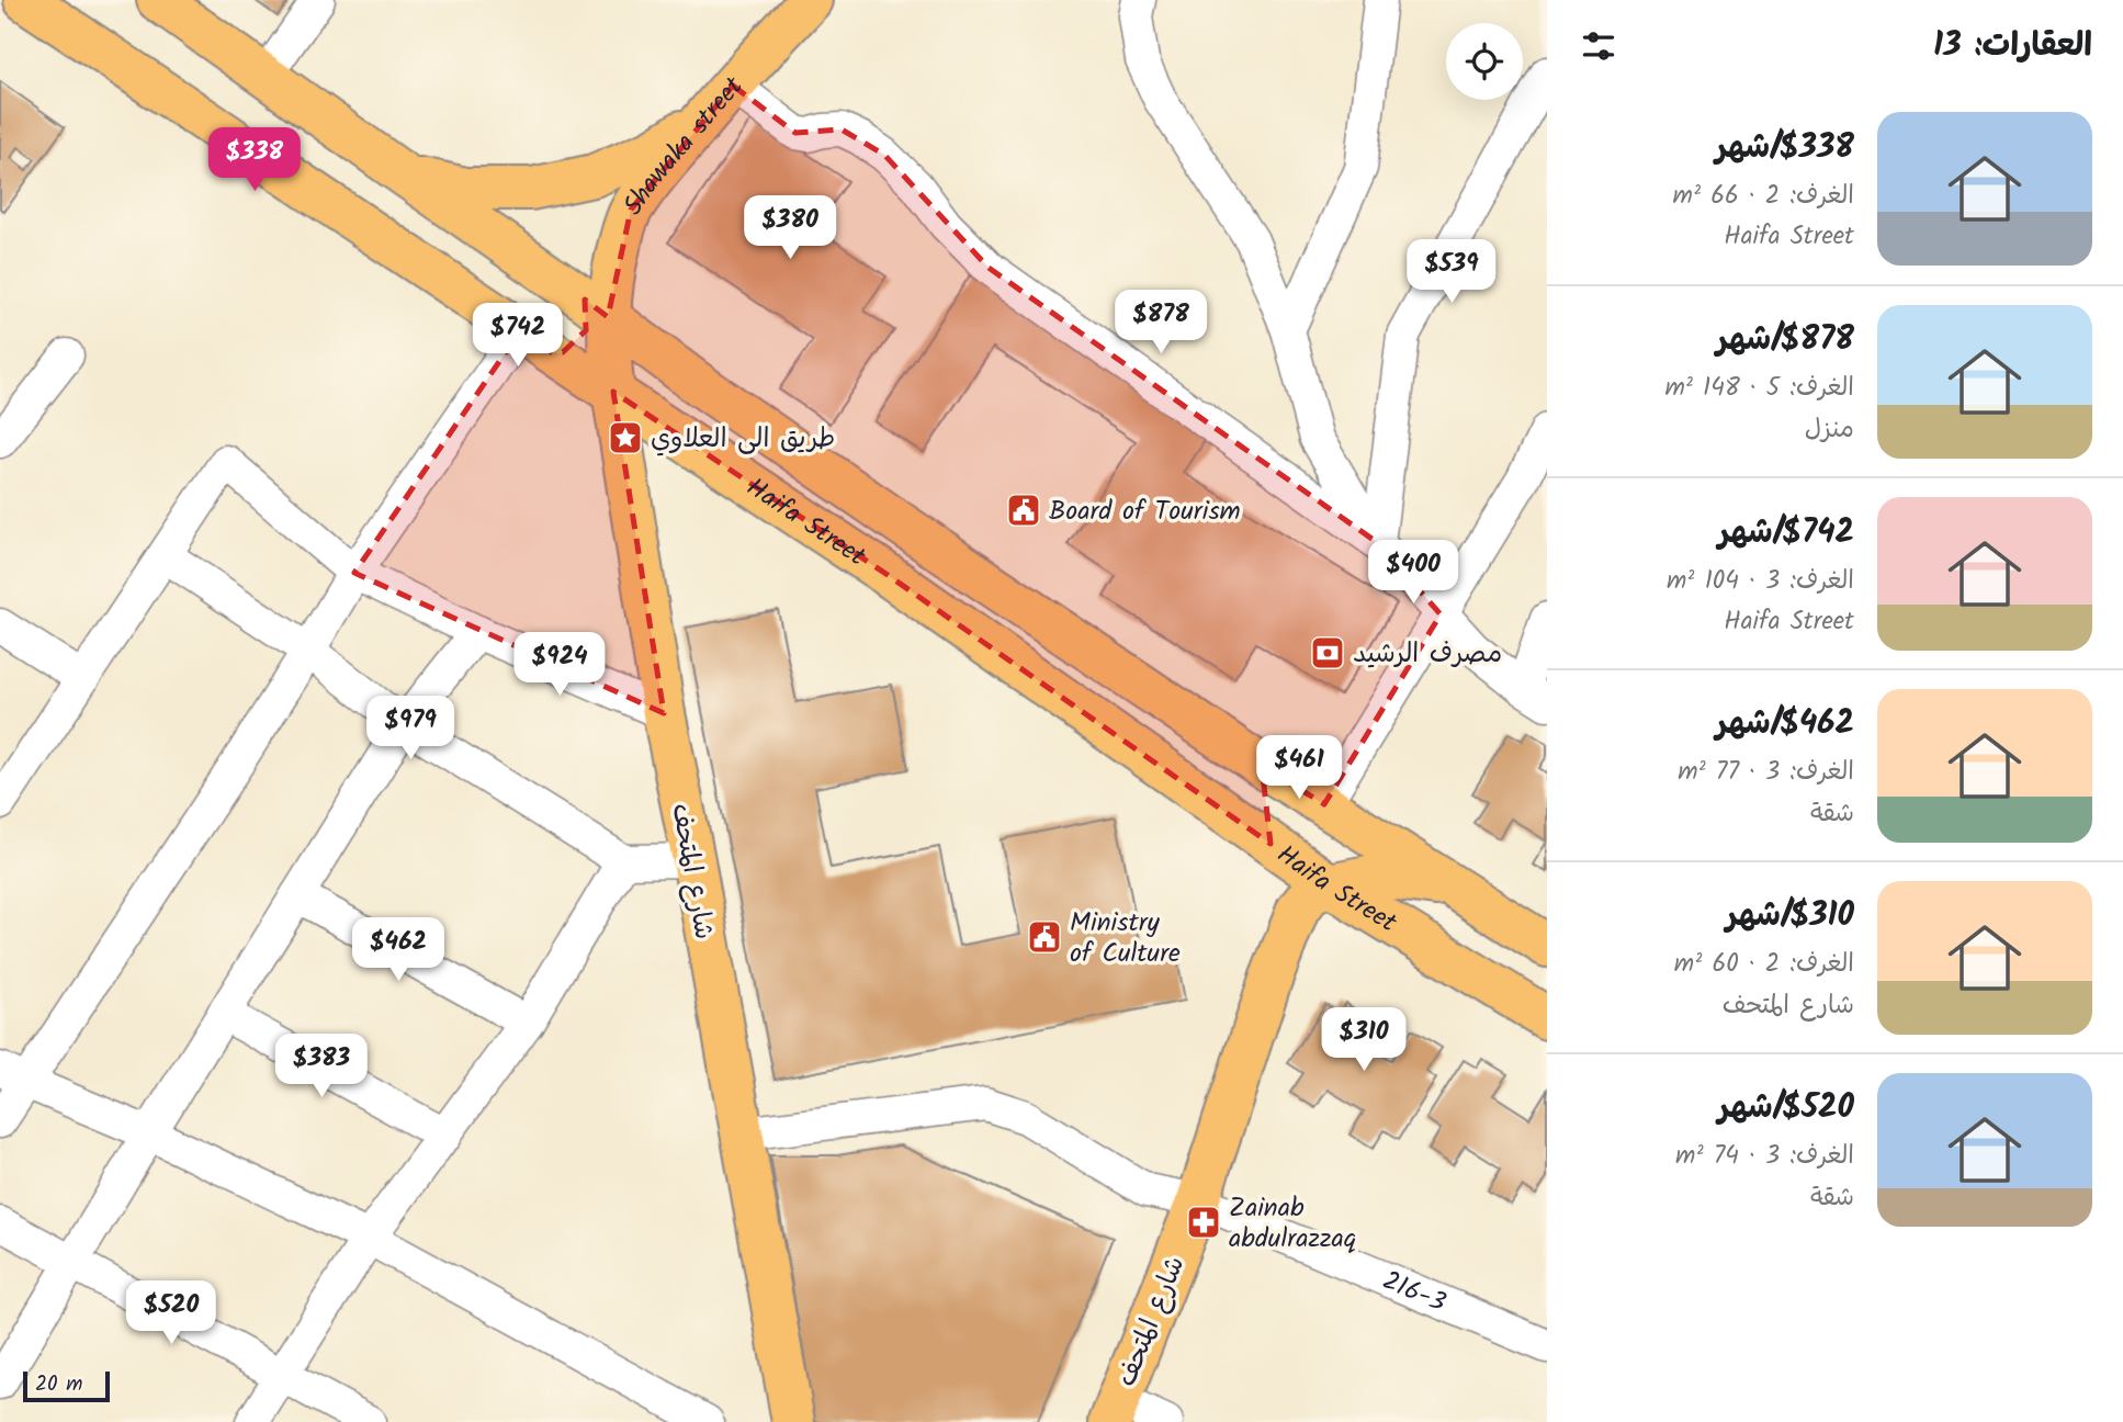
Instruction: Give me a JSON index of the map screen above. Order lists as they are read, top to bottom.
{
  "streets": {
    "main road": ["Shawaka street", "Haifa Street", "شارع المتحف"],
    "street": ["216-3"]
  },
  "crossings": [
    ["Shawaka street", "Haifa Street"],
    ["Shawaka street", "شارع المتحف"],
    ["Haifa Street", "شارع المتحف"],
    ["شارع المتحف", "216-3"]
  ],
  "places": {
    "place": ["طريق الى العلاوي"],
    "public building": ["Board of Tourism", "Ministry of Culture"],
    "bank": ["مصرف الرشيد"],
    "pharmacy": ["Zainab abdulrazzaq"]
  },
  "scale_bar": "20 m",
  "page": {
    "heading": "العقارات: 13",
    "list": [
      {
        "name": "$338/شهر",
        "note": "الغرف: 2 · 66 m² · Haifa Street"
      },
      {
        "name": "$878/شهر",
        "note": "الغرف: 5 · 148 m² · منزل"
      },
      {
        "name": "$742/شهر",
        "note": "الغرف: 3 · 104 m² · Haifa Street"
      },
      {
        "name": "$462/شهر",
        "note": "الغرف: 3 · 77 m² · شقة"
      },
      {
        "name": "$310/شهر",
        "note": "الغرف: 2 · 60 m² · شارع المتحف"
      },
      {
        "name": "$520/شهر",
        "note": "الغرف: 3 · 74 m² · شقة"
      }
    ],
    "price": [
      "$338",
      "$380",
      "$539",
      "$878",
      "$742",
      "$400",
      "$924",
      "$979",
      "$461",
      "$462",
      "$310",
      "$383",
      "$520"
    ],
    "scale": "20 m"
  }
}
